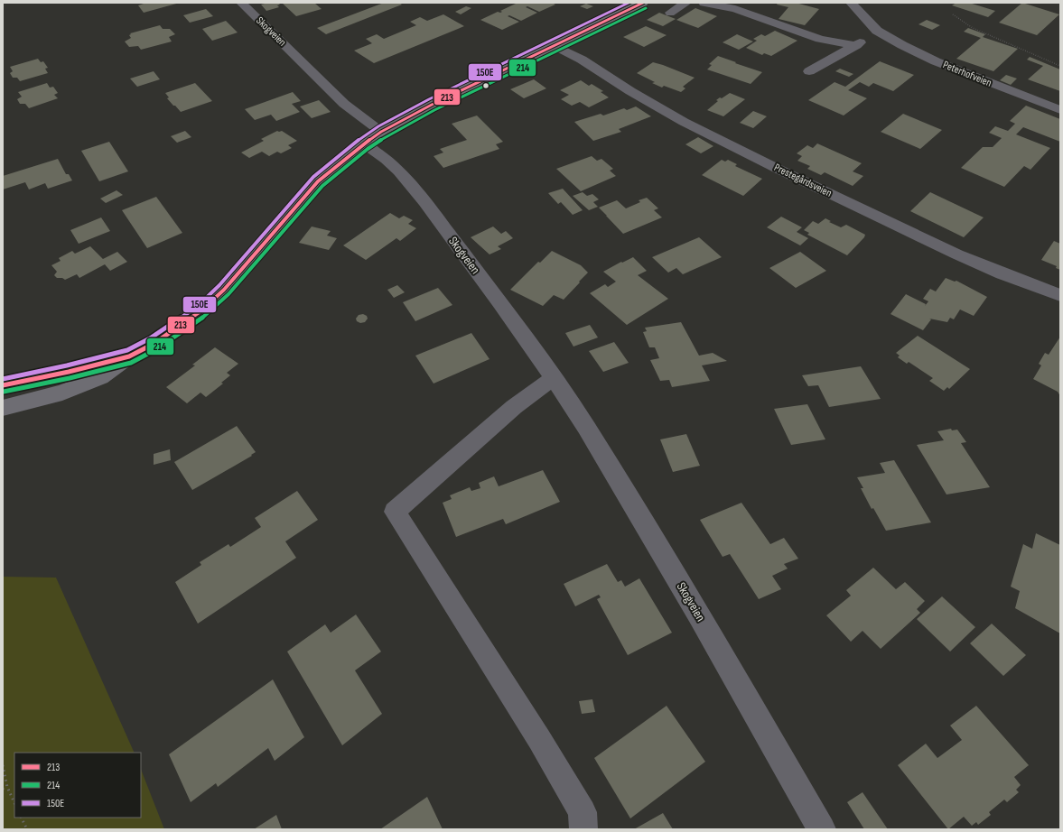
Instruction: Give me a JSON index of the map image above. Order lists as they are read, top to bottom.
{
  "streets": {
    "street": ["Skogveien", "Peterhofveien", "Prestegårdsveien"]
  },
  "lines": ["transit line 213", "transit line 150E", "transit line 214"],
  "legend": ["213", "214", "150E"]
}
